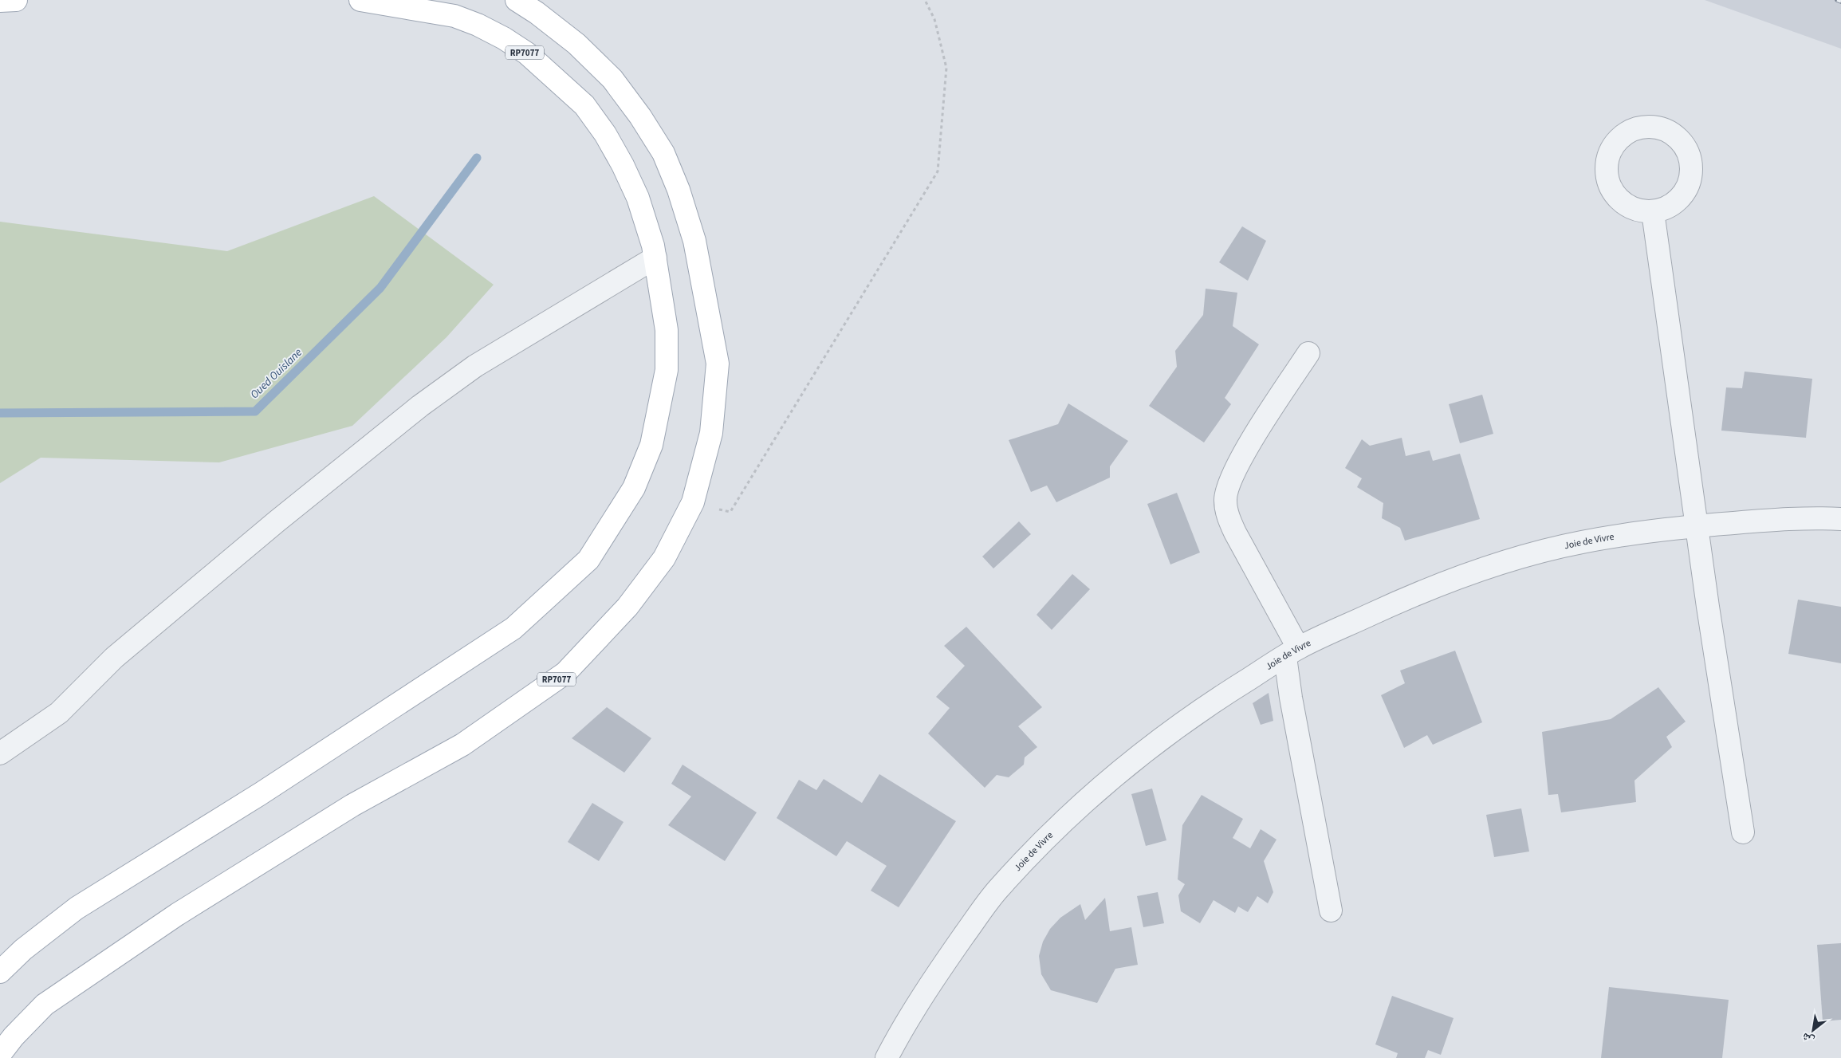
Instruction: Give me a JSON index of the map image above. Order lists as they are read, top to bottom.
{
  "streets": {
    "main road": ["RP7077"],
    "street": ["Joie de Vivre"]
  },
  "water": ["Oued Ouislane"],
  "north": "bottom left"
}
